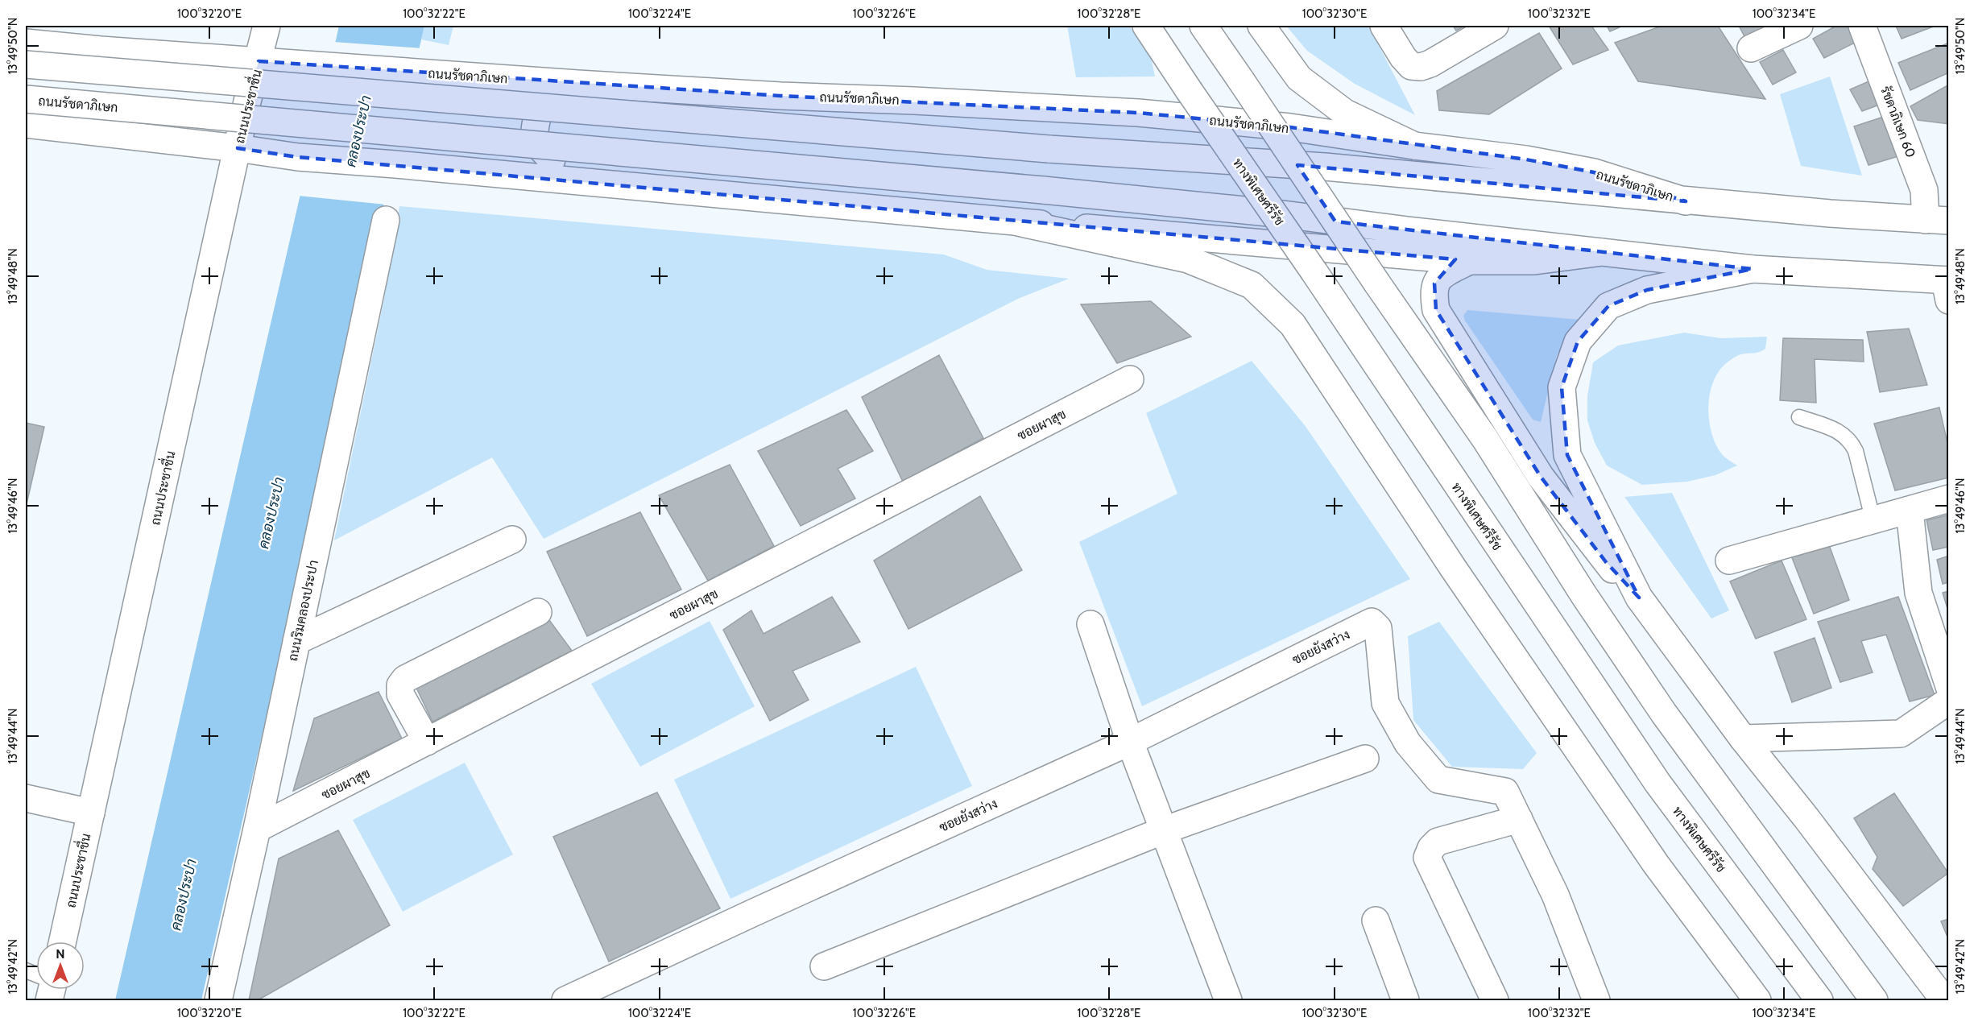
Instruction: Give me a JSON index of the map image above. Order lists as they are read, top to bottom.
{
  "streets": {
    "main road": [
      "ถนนรัชดาภิเษก",
      "ถนนประชาชื่น",
      "รัชดาภิเษก 60",
      "ทางพิเศษศรีรัช",
      "ซอยผาสุข",
      "ถนนริมคลองประปา",
      "ซอยยังสว่าง"
    ]
  },
  "crossings": [
    ["ถนนรัชดาภิเษก", "ถนนประชาชื่น"],
    ["ถนนรัชดาภิเษก", "รัชดาภิเษก 60"],
    ["ซอยผาสุข", "ถนนริมคลองประปา"]
  ],
  "water": ["คลองประปา"],
  "north": "top",
  "coordinates": [
    "100°32'20\"E",
    "100°32'22\"E",
    "100°32'24\"E",
    "100°32'26\"E",
    "100°32'28\"E",
    "100°32'30\"E",
    "100°32'32\"E",
    "100°32'34\"E",
    "13°49'50\"N",
    "13°49'48\"N",
    "13°49'46\"N",
    "13°49'44\"N",
    "13°49'42\"N"
  ]
}
